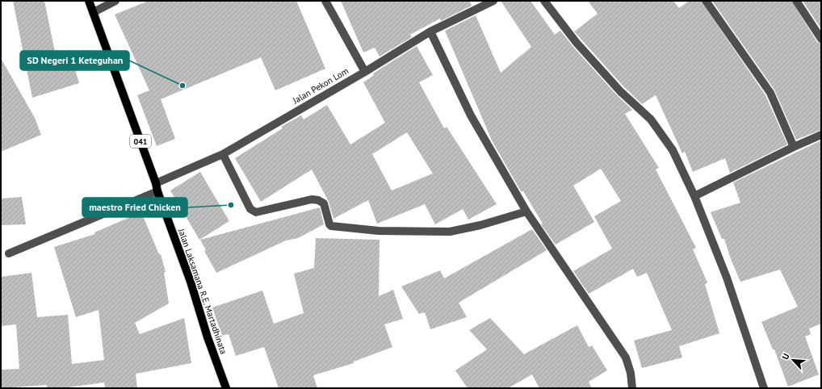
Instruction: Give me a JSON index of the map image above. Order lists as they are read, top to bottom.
{
  "streets": {
    "main road": ["041", "Jalan Laksamana R.E. Martadhinata"],
    "street": ["Jalan Pekon Lom"]
  },
  "crossings": [
    ["Jalan Pekon Lom", "Jalan Laksamana R.E. Martadhinata"]
  ],
  "places": ["SD Negeri 1 Keteguhan", "maestro Fried Chicken"],
  "north": "top left"
}
